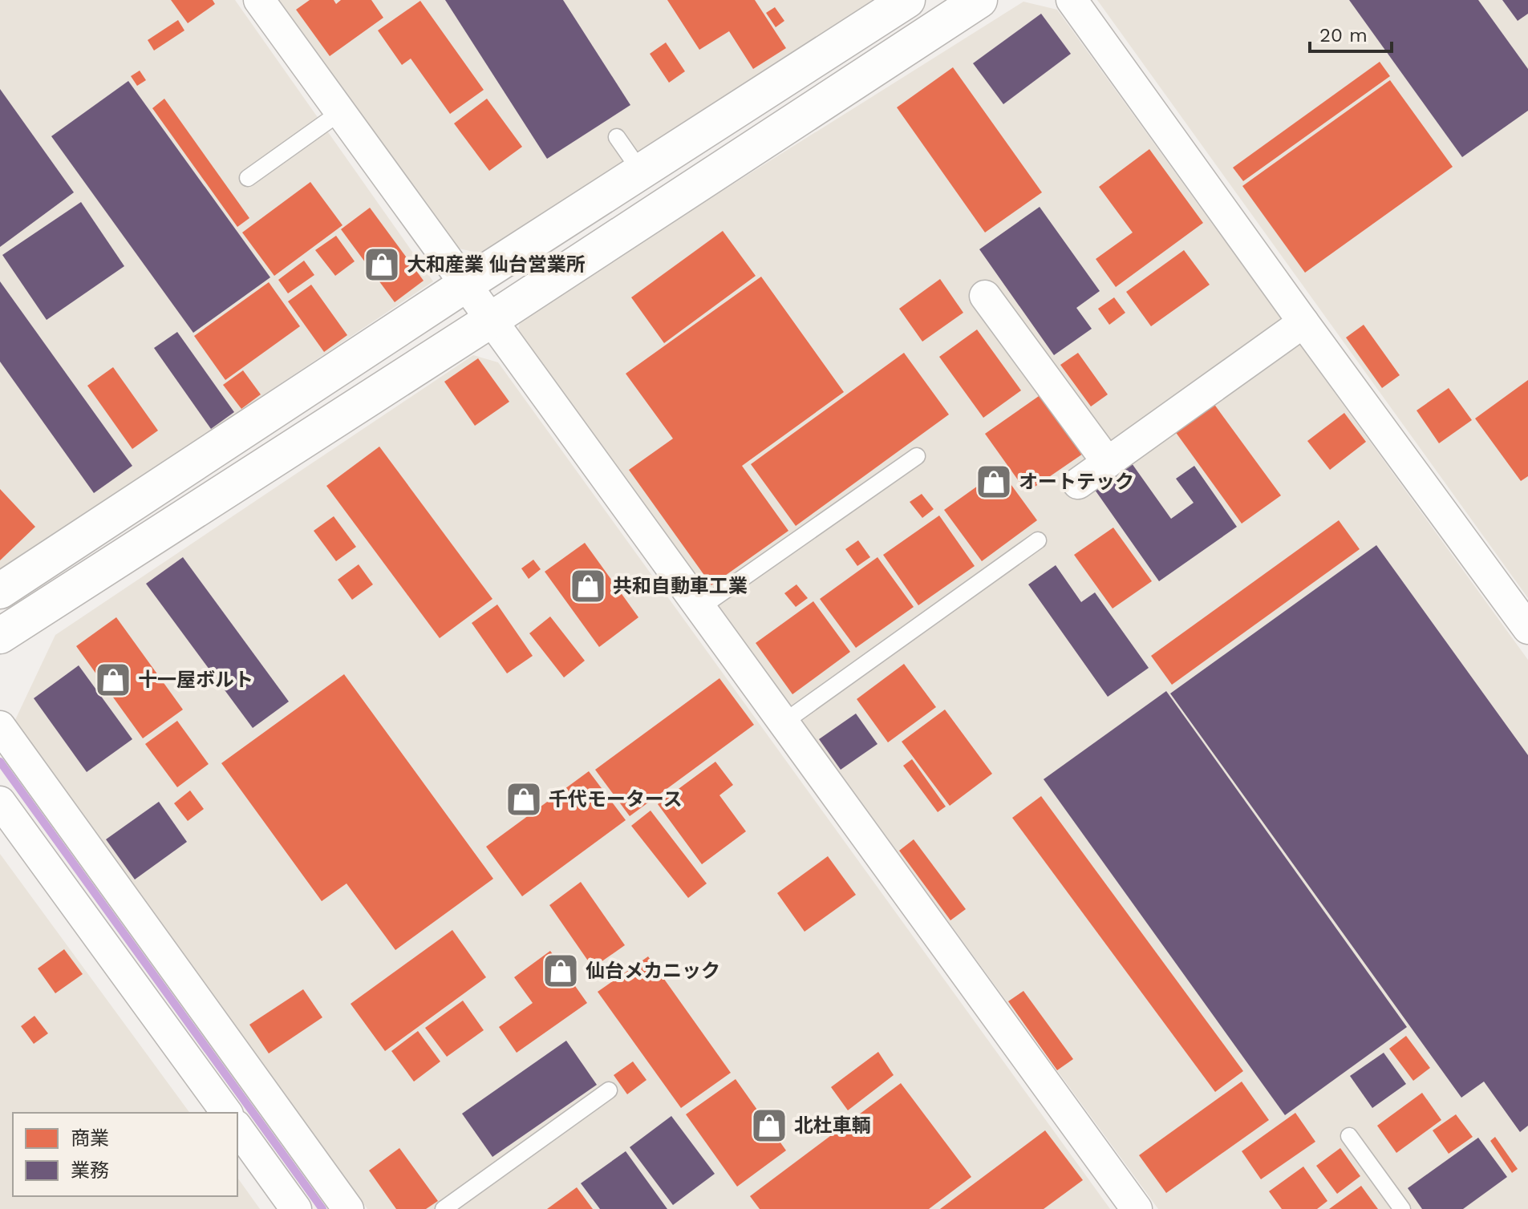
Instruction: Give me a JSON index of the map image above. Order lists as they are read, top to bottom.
{
  "places": {
    "shop": [
      "大和産業 仙台営業所",
      "オートテック",
      "共和自動車工業",
      "十一屋ボルト",
      "千代モータース",
      "仙台メカニック",
      "北杜車輌"
    ]
  },
  "legend": ["商業", "業務"],
  "scale_bar": "20 m"
}
